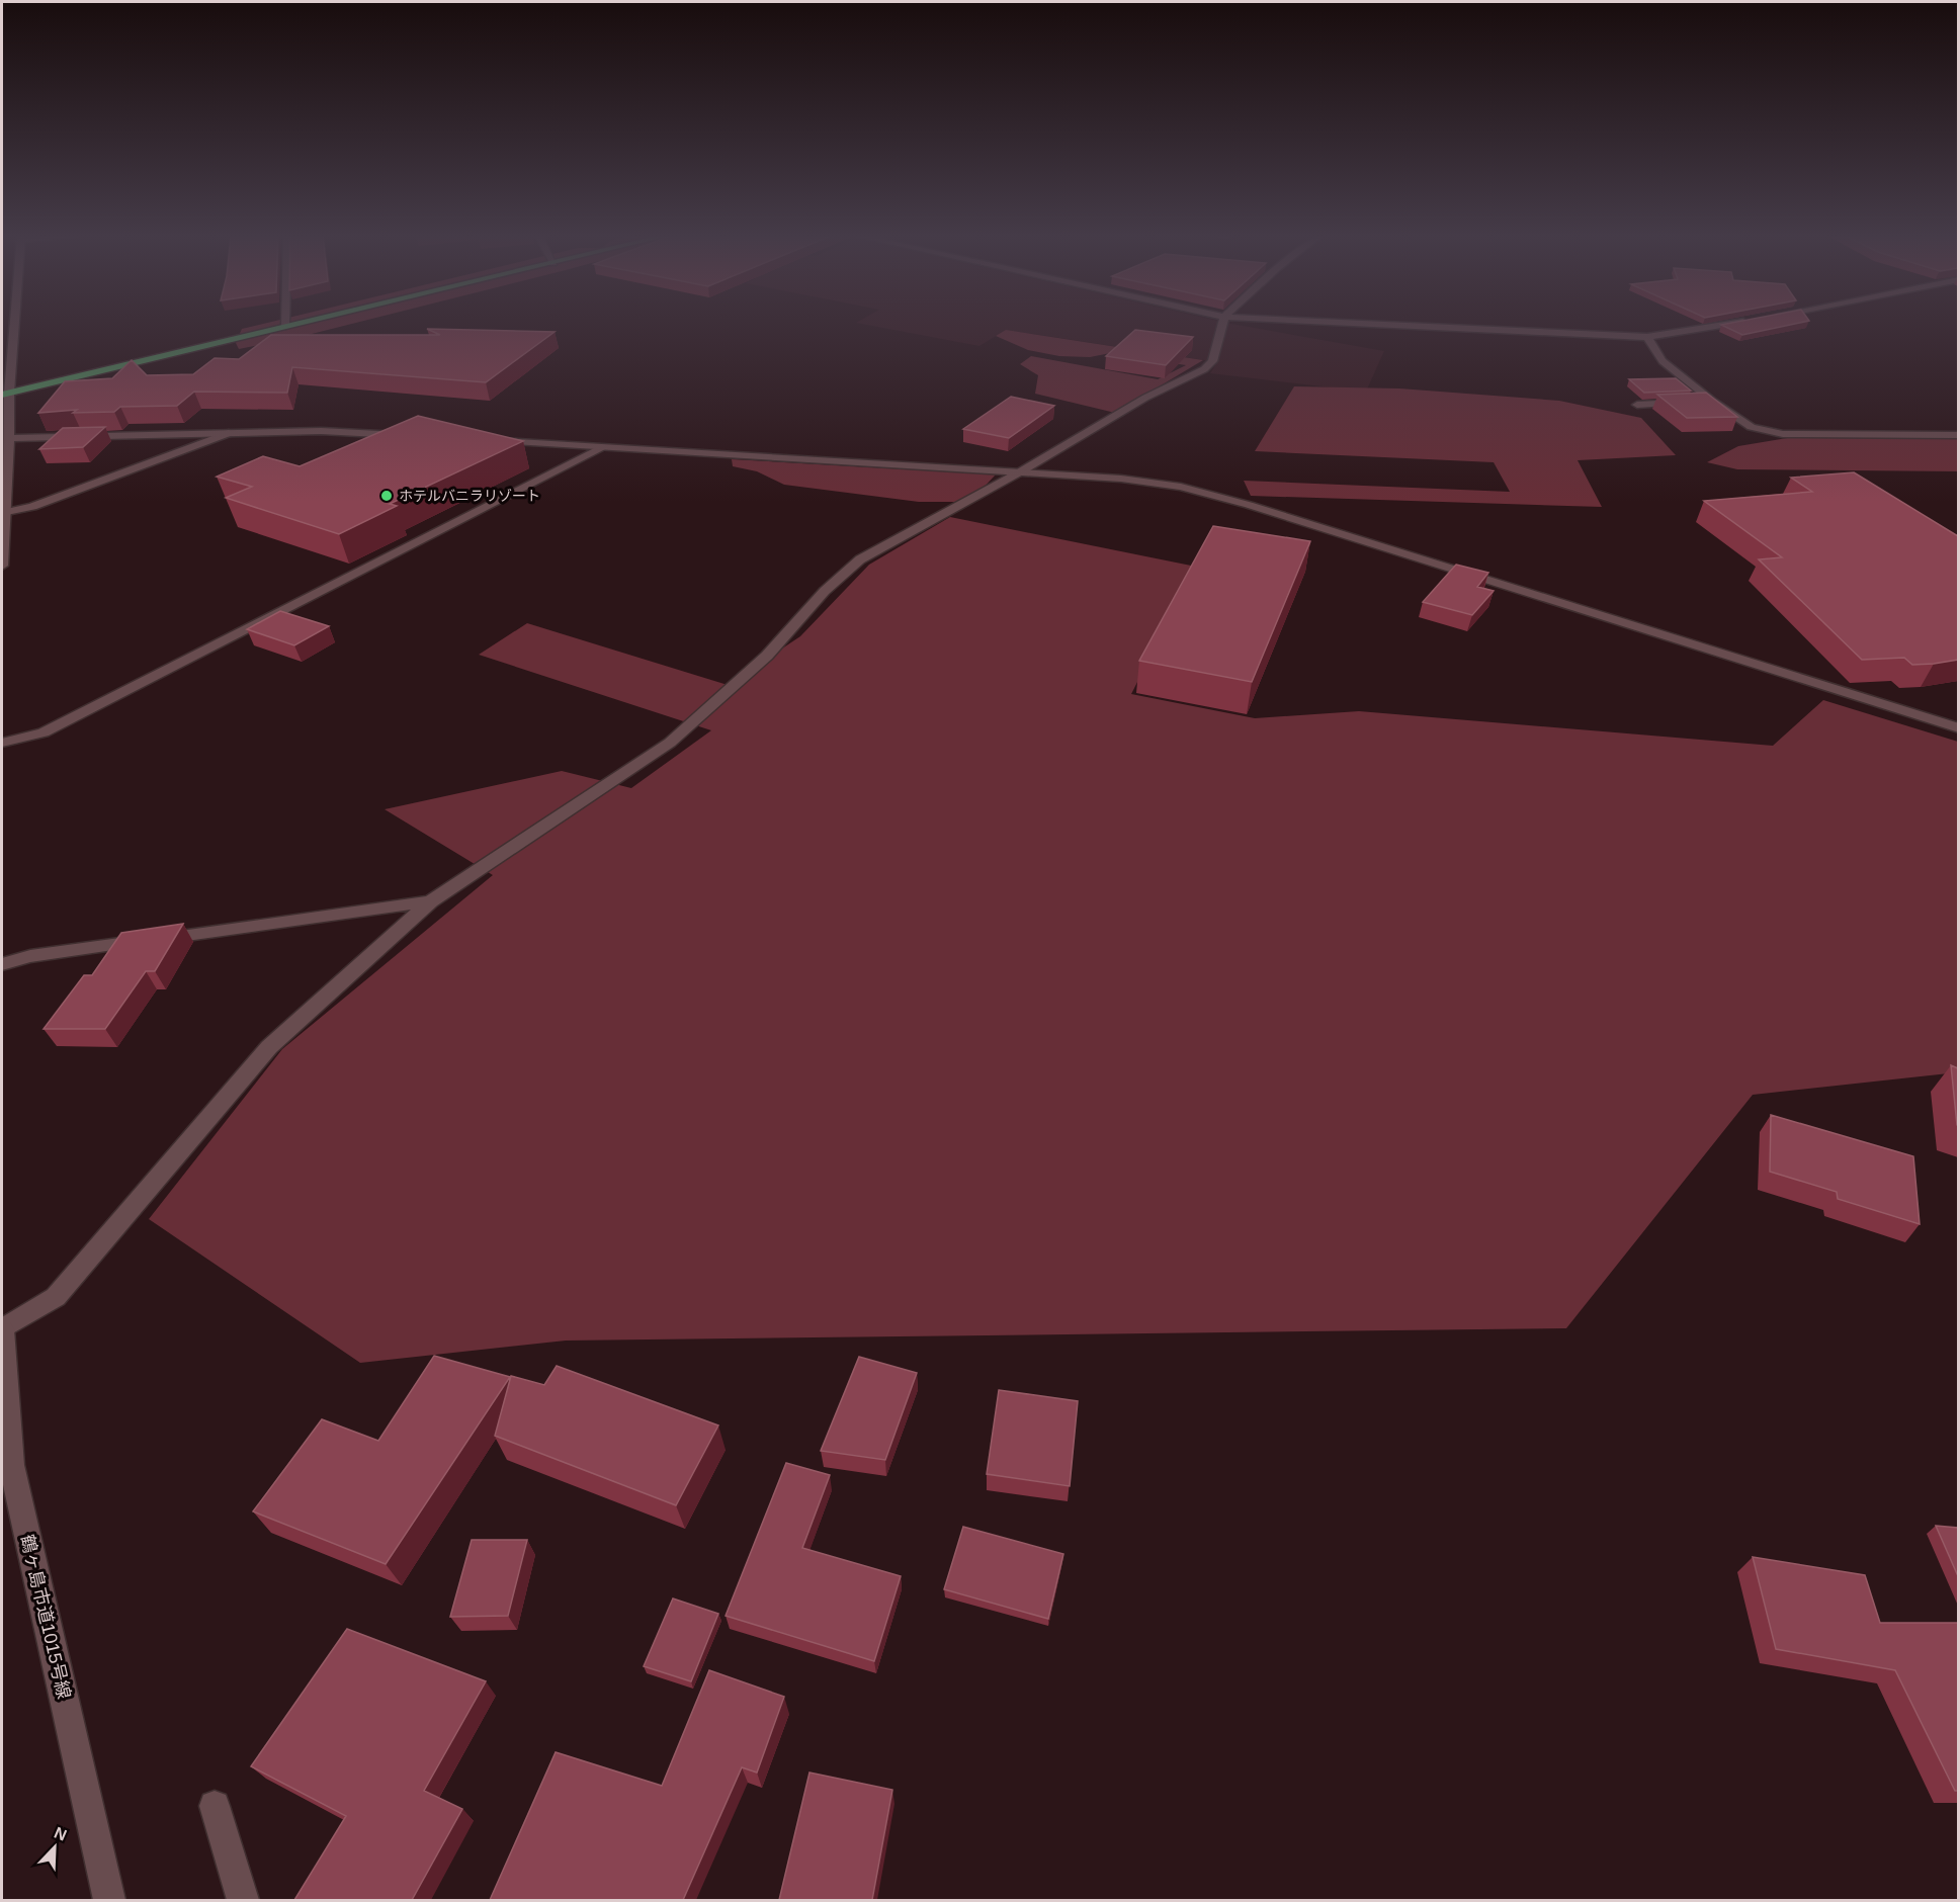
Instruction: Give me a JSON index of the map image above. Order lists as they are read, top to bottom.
{
  "streets": {
    "street": ["鶴ヶ島市道1015号線"]
  },
  "places": ["ホテルバニラリゾート"],
  "north": "top right"
}
